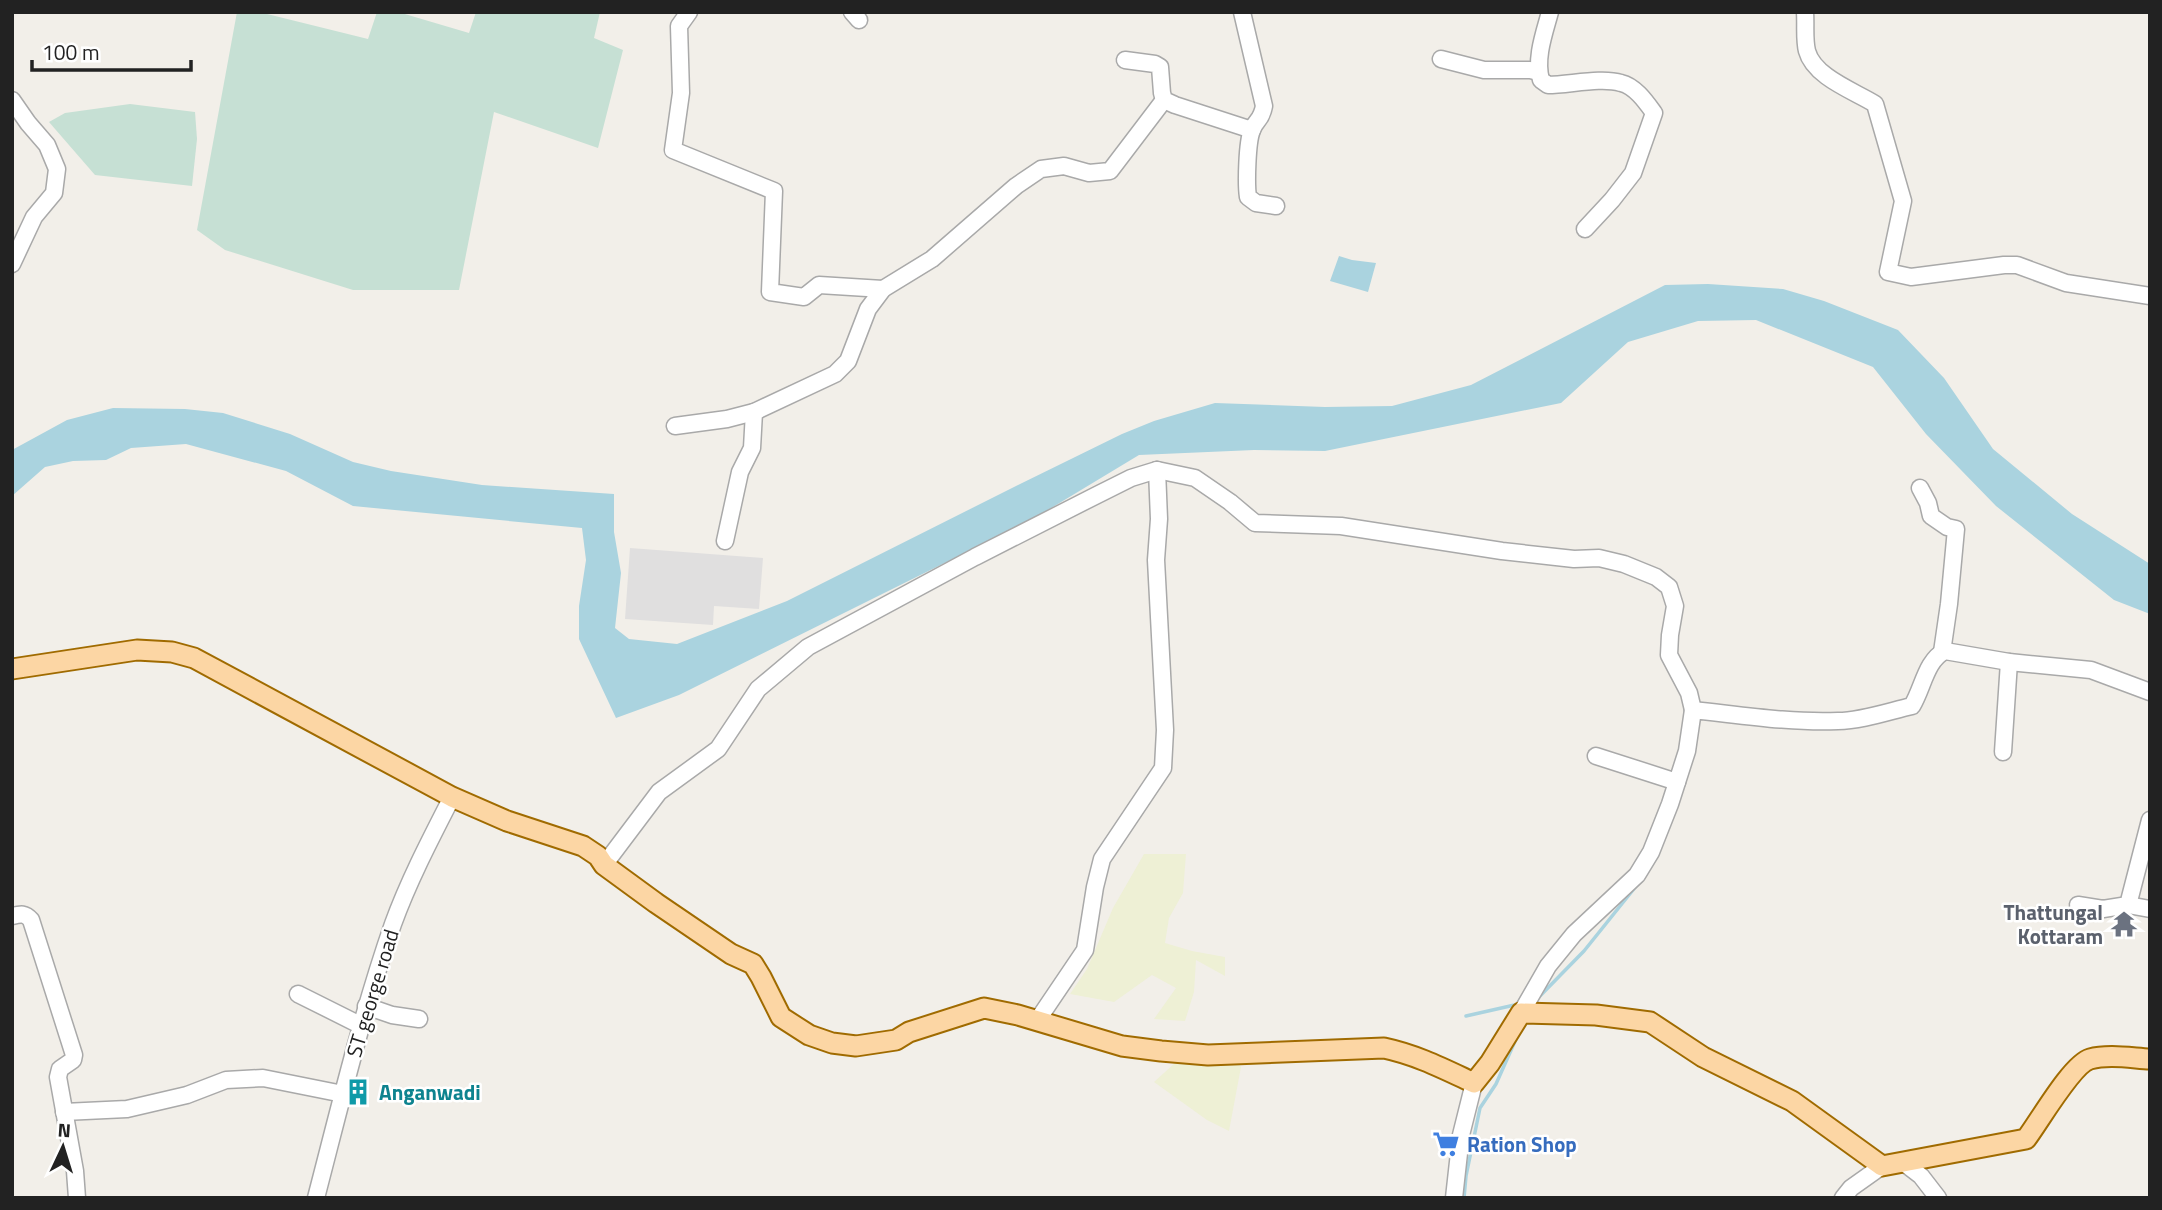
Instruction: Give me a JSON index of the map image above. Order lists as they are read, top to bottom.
{
  "streets": {
    "street": ["ST george road"]
  },
  "places": {
    "temple": ["Thattungal Kottaram"],
    "building": ["Anganwadi"],
    "supermarket": ["Ration Shop"]
  },
  "scale_bar": "100 m",
  "north": "top"
}
